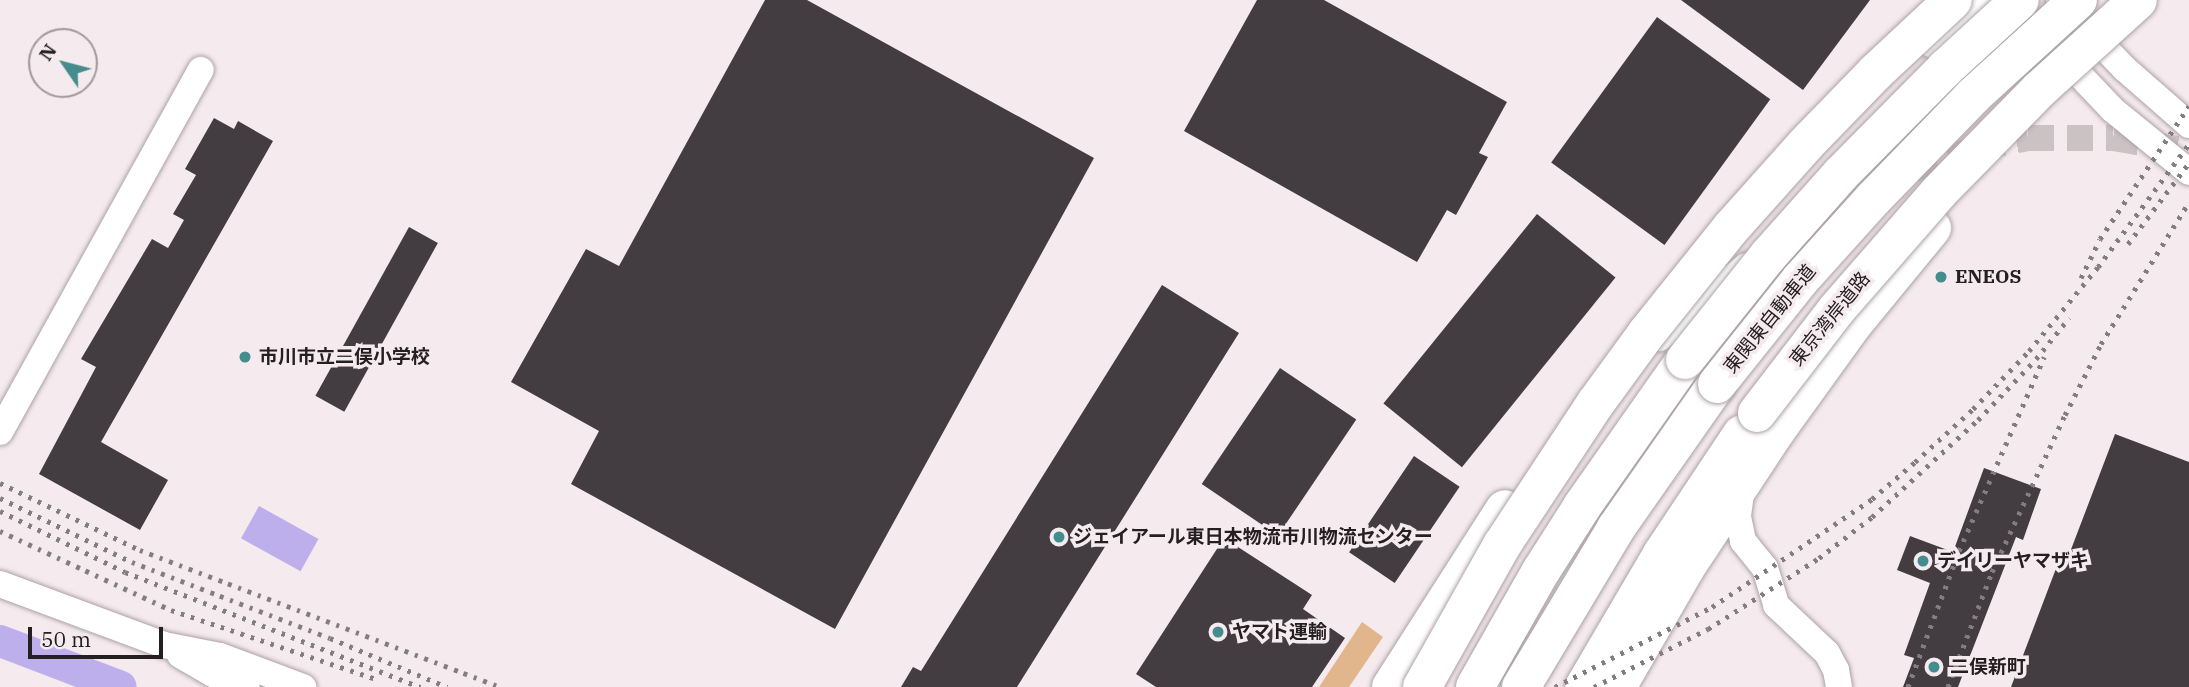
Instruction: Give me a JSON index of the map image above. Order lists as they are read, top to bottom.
{
  "streets": {
    "highway": ["東関東自動車道", "東京湾岸道路"]
  },
  "places": [
    "ENEOS",
    "市川市立二俣小学校",
    "ジェイアール東日本物流市川物流センター",
    "デイリーヤマザキ",
    "ヤマト運輸",
    "二俣新町"
  ],
  "scale_bar": "50 m",
  "north": "top left"
}
